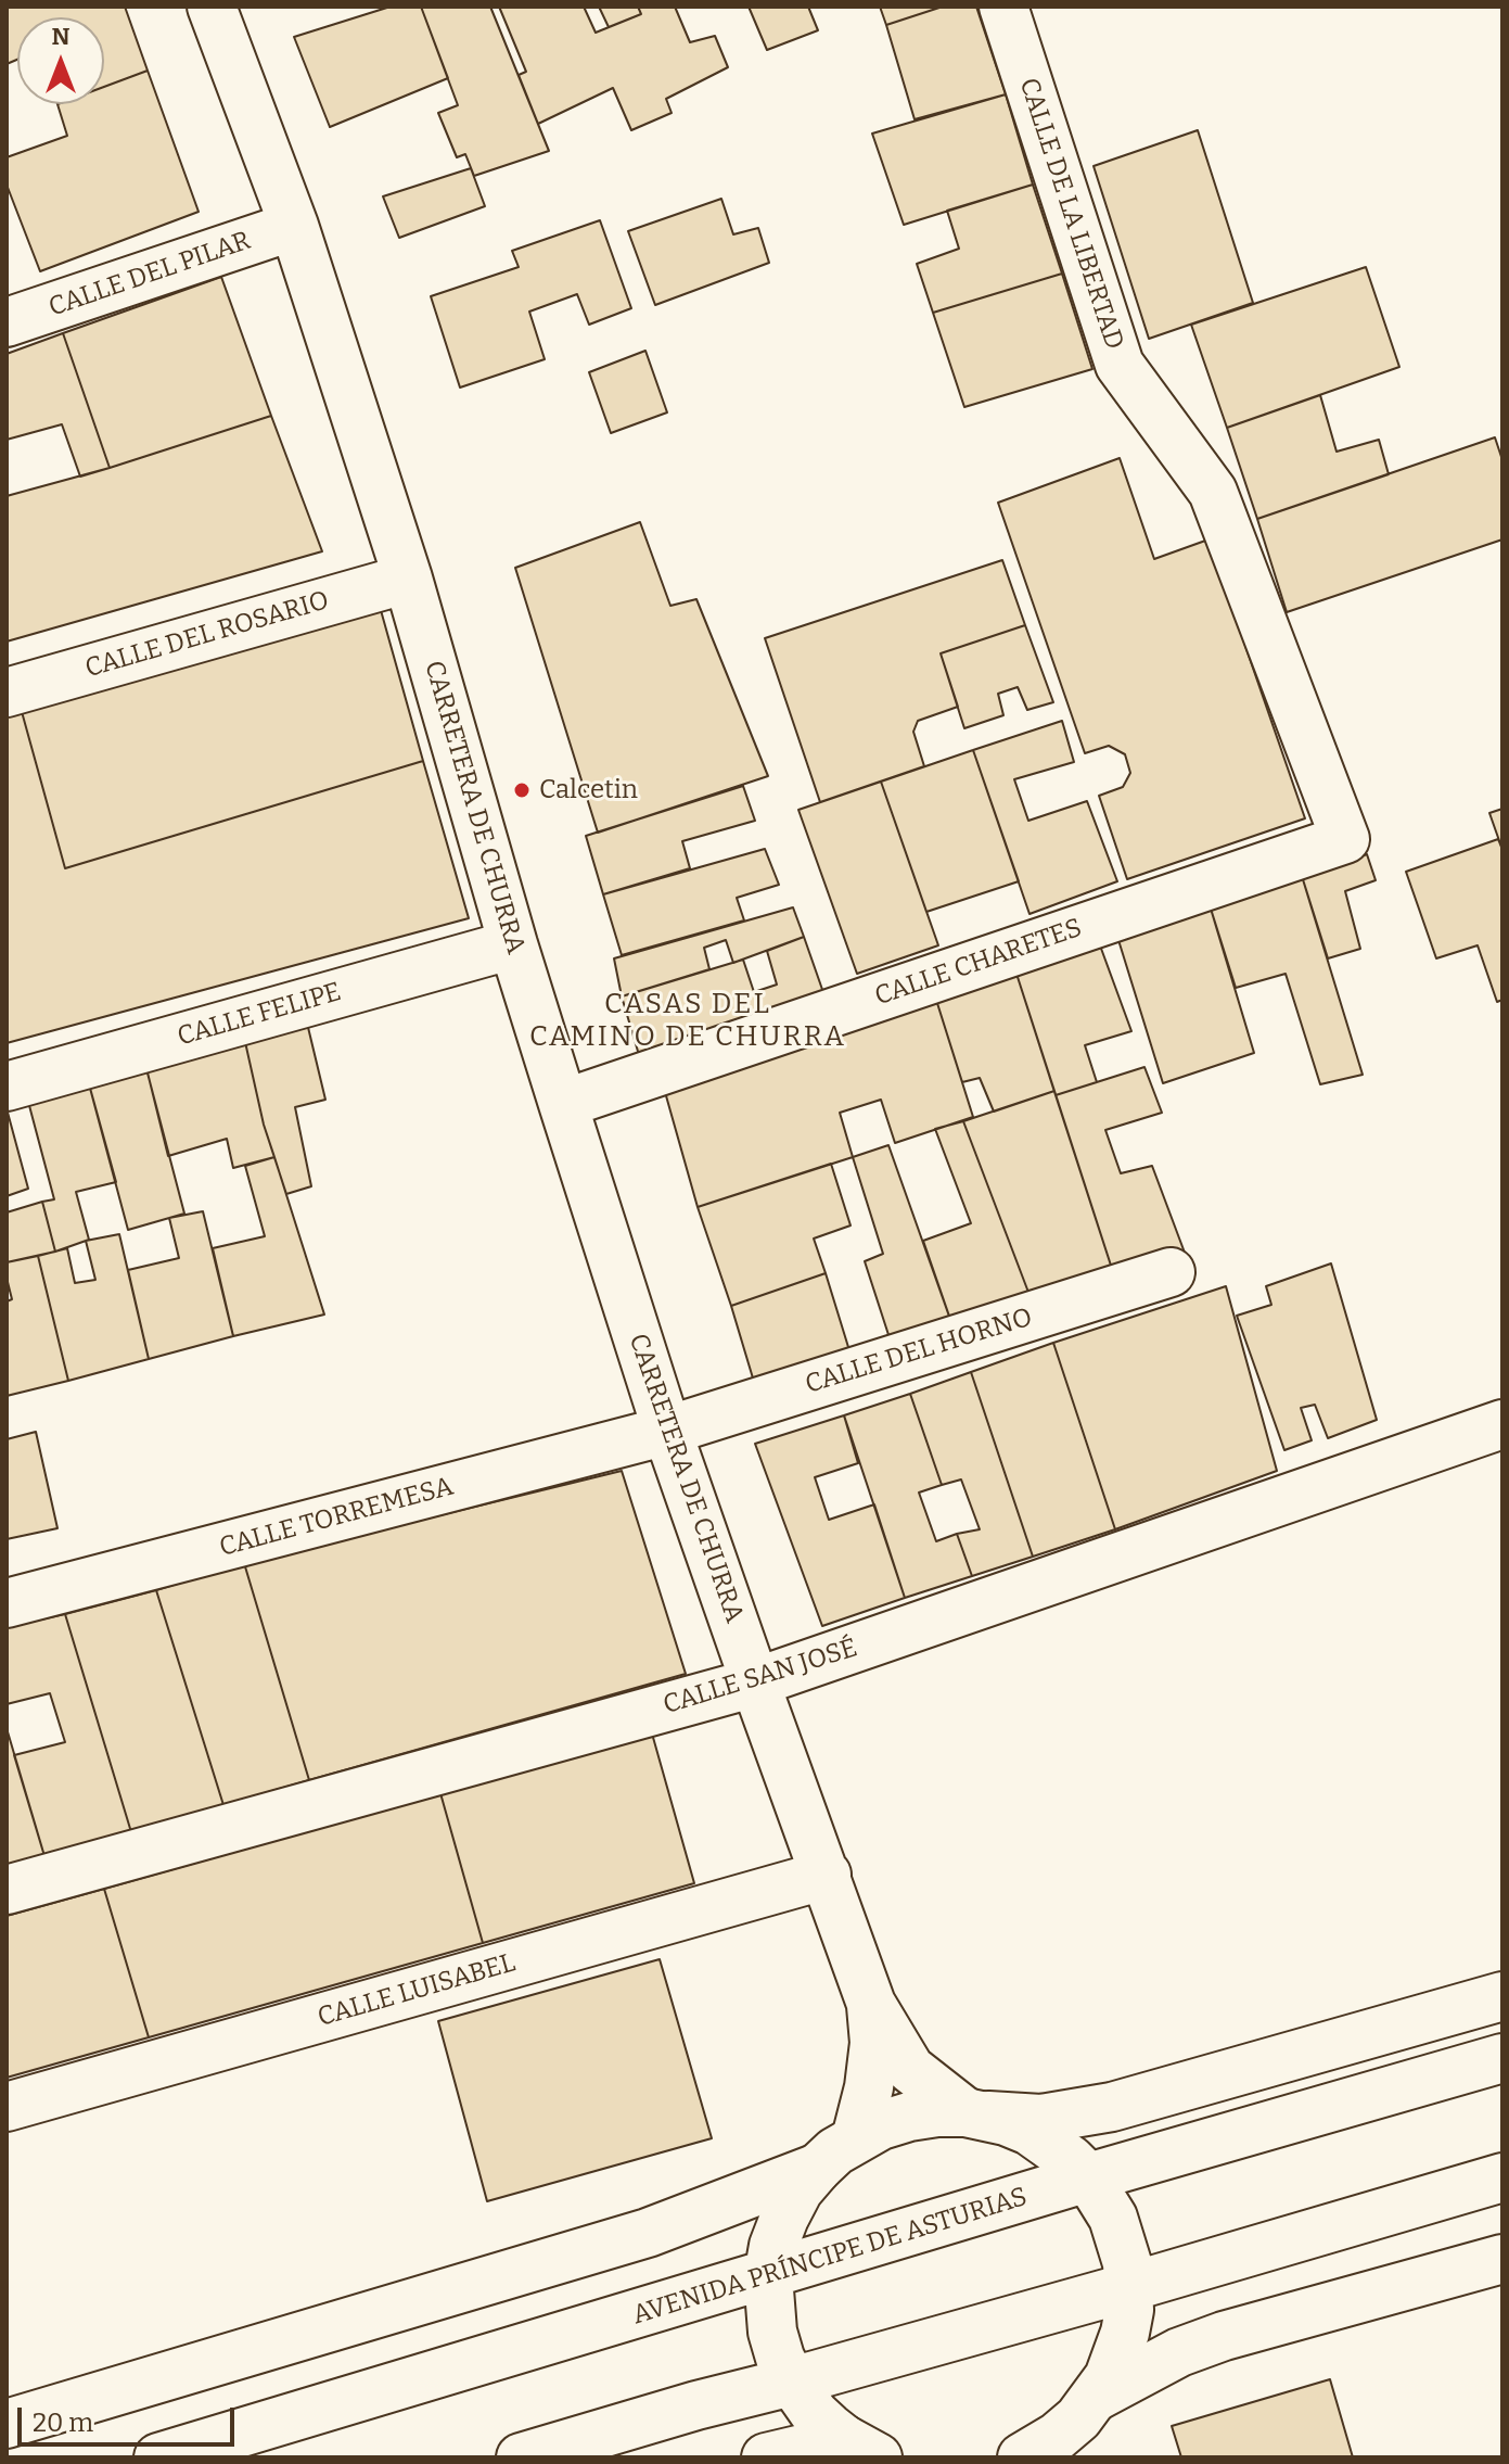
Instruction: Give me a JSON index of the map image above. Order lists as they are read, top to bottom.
{
  "streets": {
    "street": [
      "CALLE DE LA LIBERTAD",
      "CALLE DEL PILAR",
      "CALLE DEL ROSARIO",
      "CARRETERA DE CHURRA",
      "CALLE CHARETES",
      "CALLE FELIPE",
      "CALLE DEL HORNO",
      "CALLE TORREMESA",
      "CALLE SAN JOSÉ",
      "CALLE LUISABEL",
      "AVENIDA PRÍNCIPE DE ASTURIAS"
    ]
  },
  "crossings": [
    ["CALLE DE LA LIBERTAD", "CALLE CHARETES"],
    ["CALLE DEL PILAR", "CARRETERA DE CHURRA"],
    ["CALLE DEL ROSARIO", "CARRETERA DE CHURRA"],
    ["CARRETERA DE CHURRA", "CALLE CHARETES"],
    ["CARRETERA DE CHURRA", "CALLE FELIPE"],
    ["CARRETERA DE CHURRA", "CALLE DEL HORNO"],
    ["CARRETERA DE CHURRA", "CALLE TORREMESA"],
    ["CARRETERA DE CHURRA", "CALLE SAN JOSÉ"],
    ["CARRETERA DE CHURRA", "CALLE LUISABEL"],
    ["CALLE DEL HORNO", "CALLE TORREMESA"]
  ],
  "districts": ["CASAS DEL CAMINO DE CHURRA"],
  "places": ["Calcetin"],
  "scale_bar": "20 m",
  "north": "top"
}
